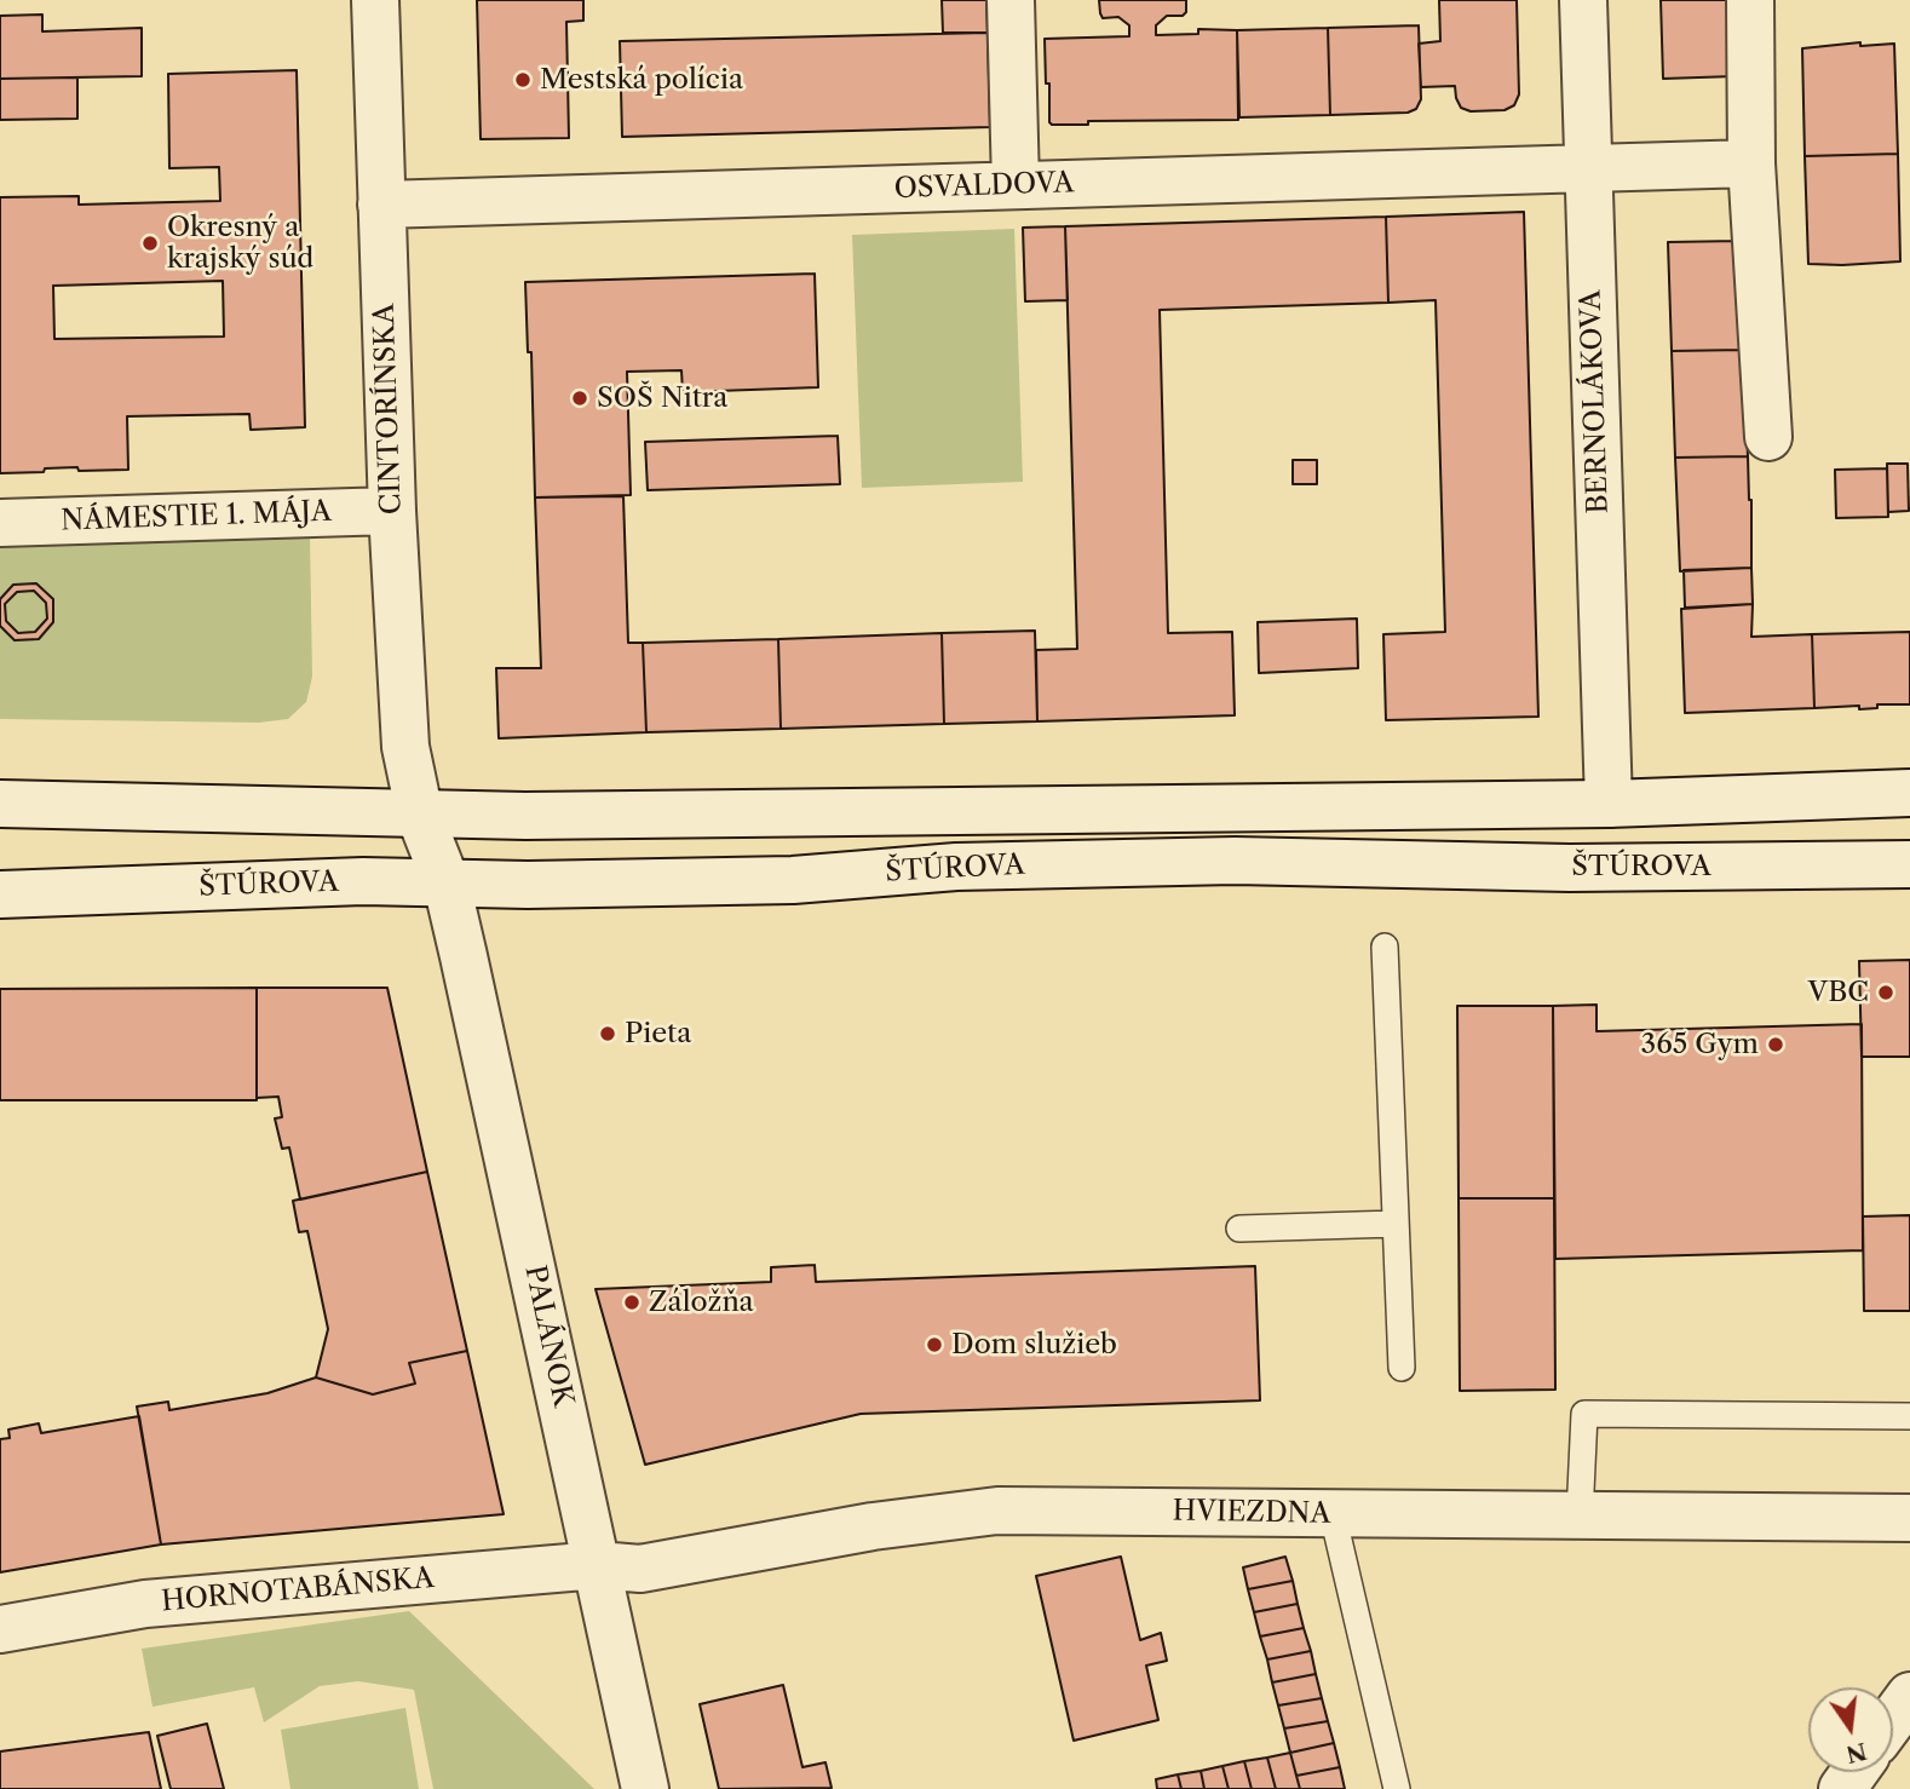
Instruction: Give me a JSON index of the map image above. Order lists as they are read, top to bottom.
{
  "streets": {
    "street": [
      "OSVALDOVA",
      "BERNOLÁKOVA",
      "CINTORÍNSKA",
      "NÁMESTIE 1. MÁJA",
      "ŠTÚROVA",
      "PALÁNOK",
      "HVIEZDNA",
      "HORNOTABÁNSKA"
    ]
  },
  "crossings": [
    ["OSVALDOVA", "BERNOLÁKOVA"],
    ["OSVALDOVA", "CINTORÍNSKA"],
    ["BERNOLÁKOVA", "ŠTÚROVA"],
    ["CINTORÍNSKA", "NÁMESTIE 1. MÁJA"],
    ["CINTORÍNSKA", "ŠTÚROVA"],
    ["CINTORÍNSKA", "PALÁNOK"],
    ["ŠTÚROVA", "PALÁNOK"],
    ["PALÁNOK", "HVIEZDNA"],
    ["PALÁNOK", "HORNOTABÁNSKA"],
    ["HVIEZDNA", "HORNOTABÁNSKA"]
  ],
  "places": [
    "Mestská polícia",
    "Okresný a krajský súd",
    "SOŠ Nitra",
    "VBC",
    "Pieta",
    "365 Gym",
    "Záložňa",
    "Dom služieb"
  ],
  "north": "bottom"
}
